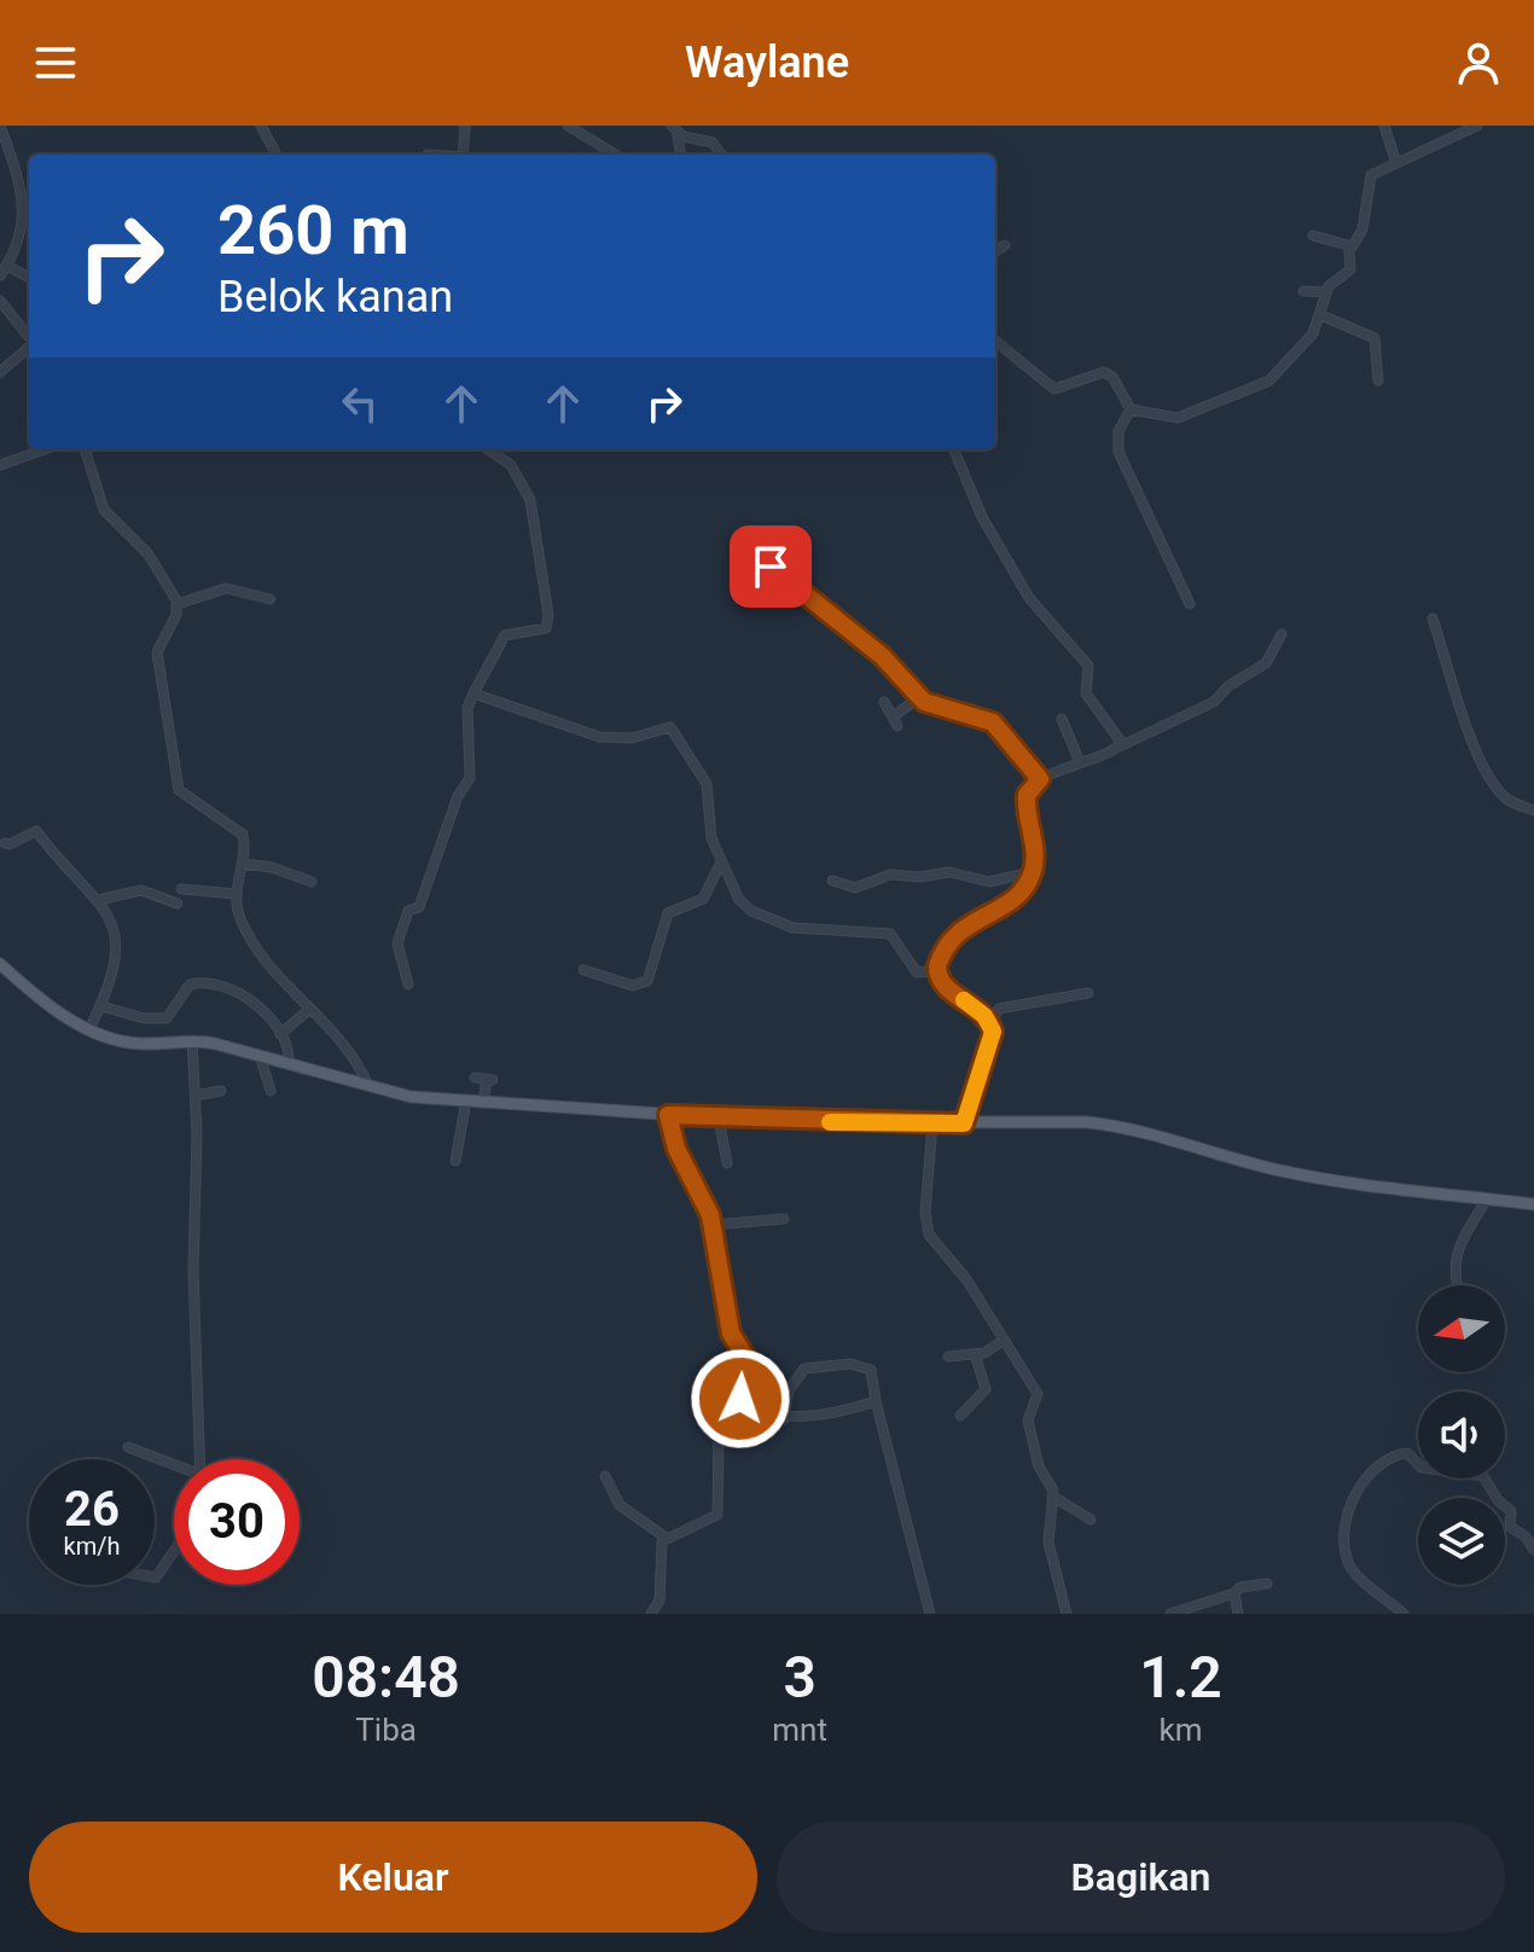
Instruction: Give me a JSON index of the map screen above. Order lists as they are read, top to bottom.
{
  "north": "left",
  "page": {
    "header": "Waylane",
    "turn": ["260 m", "Belok kanan"],
    "speed": "26 km/h",
    "limit": "30",
    "eta": [
      "08:48",
      "Tiba",
      "3",
      "mnt",
      "1.2",
      "km"
    ],
    "buttons": ["Keluar", "Bagikan"]
  }
}
